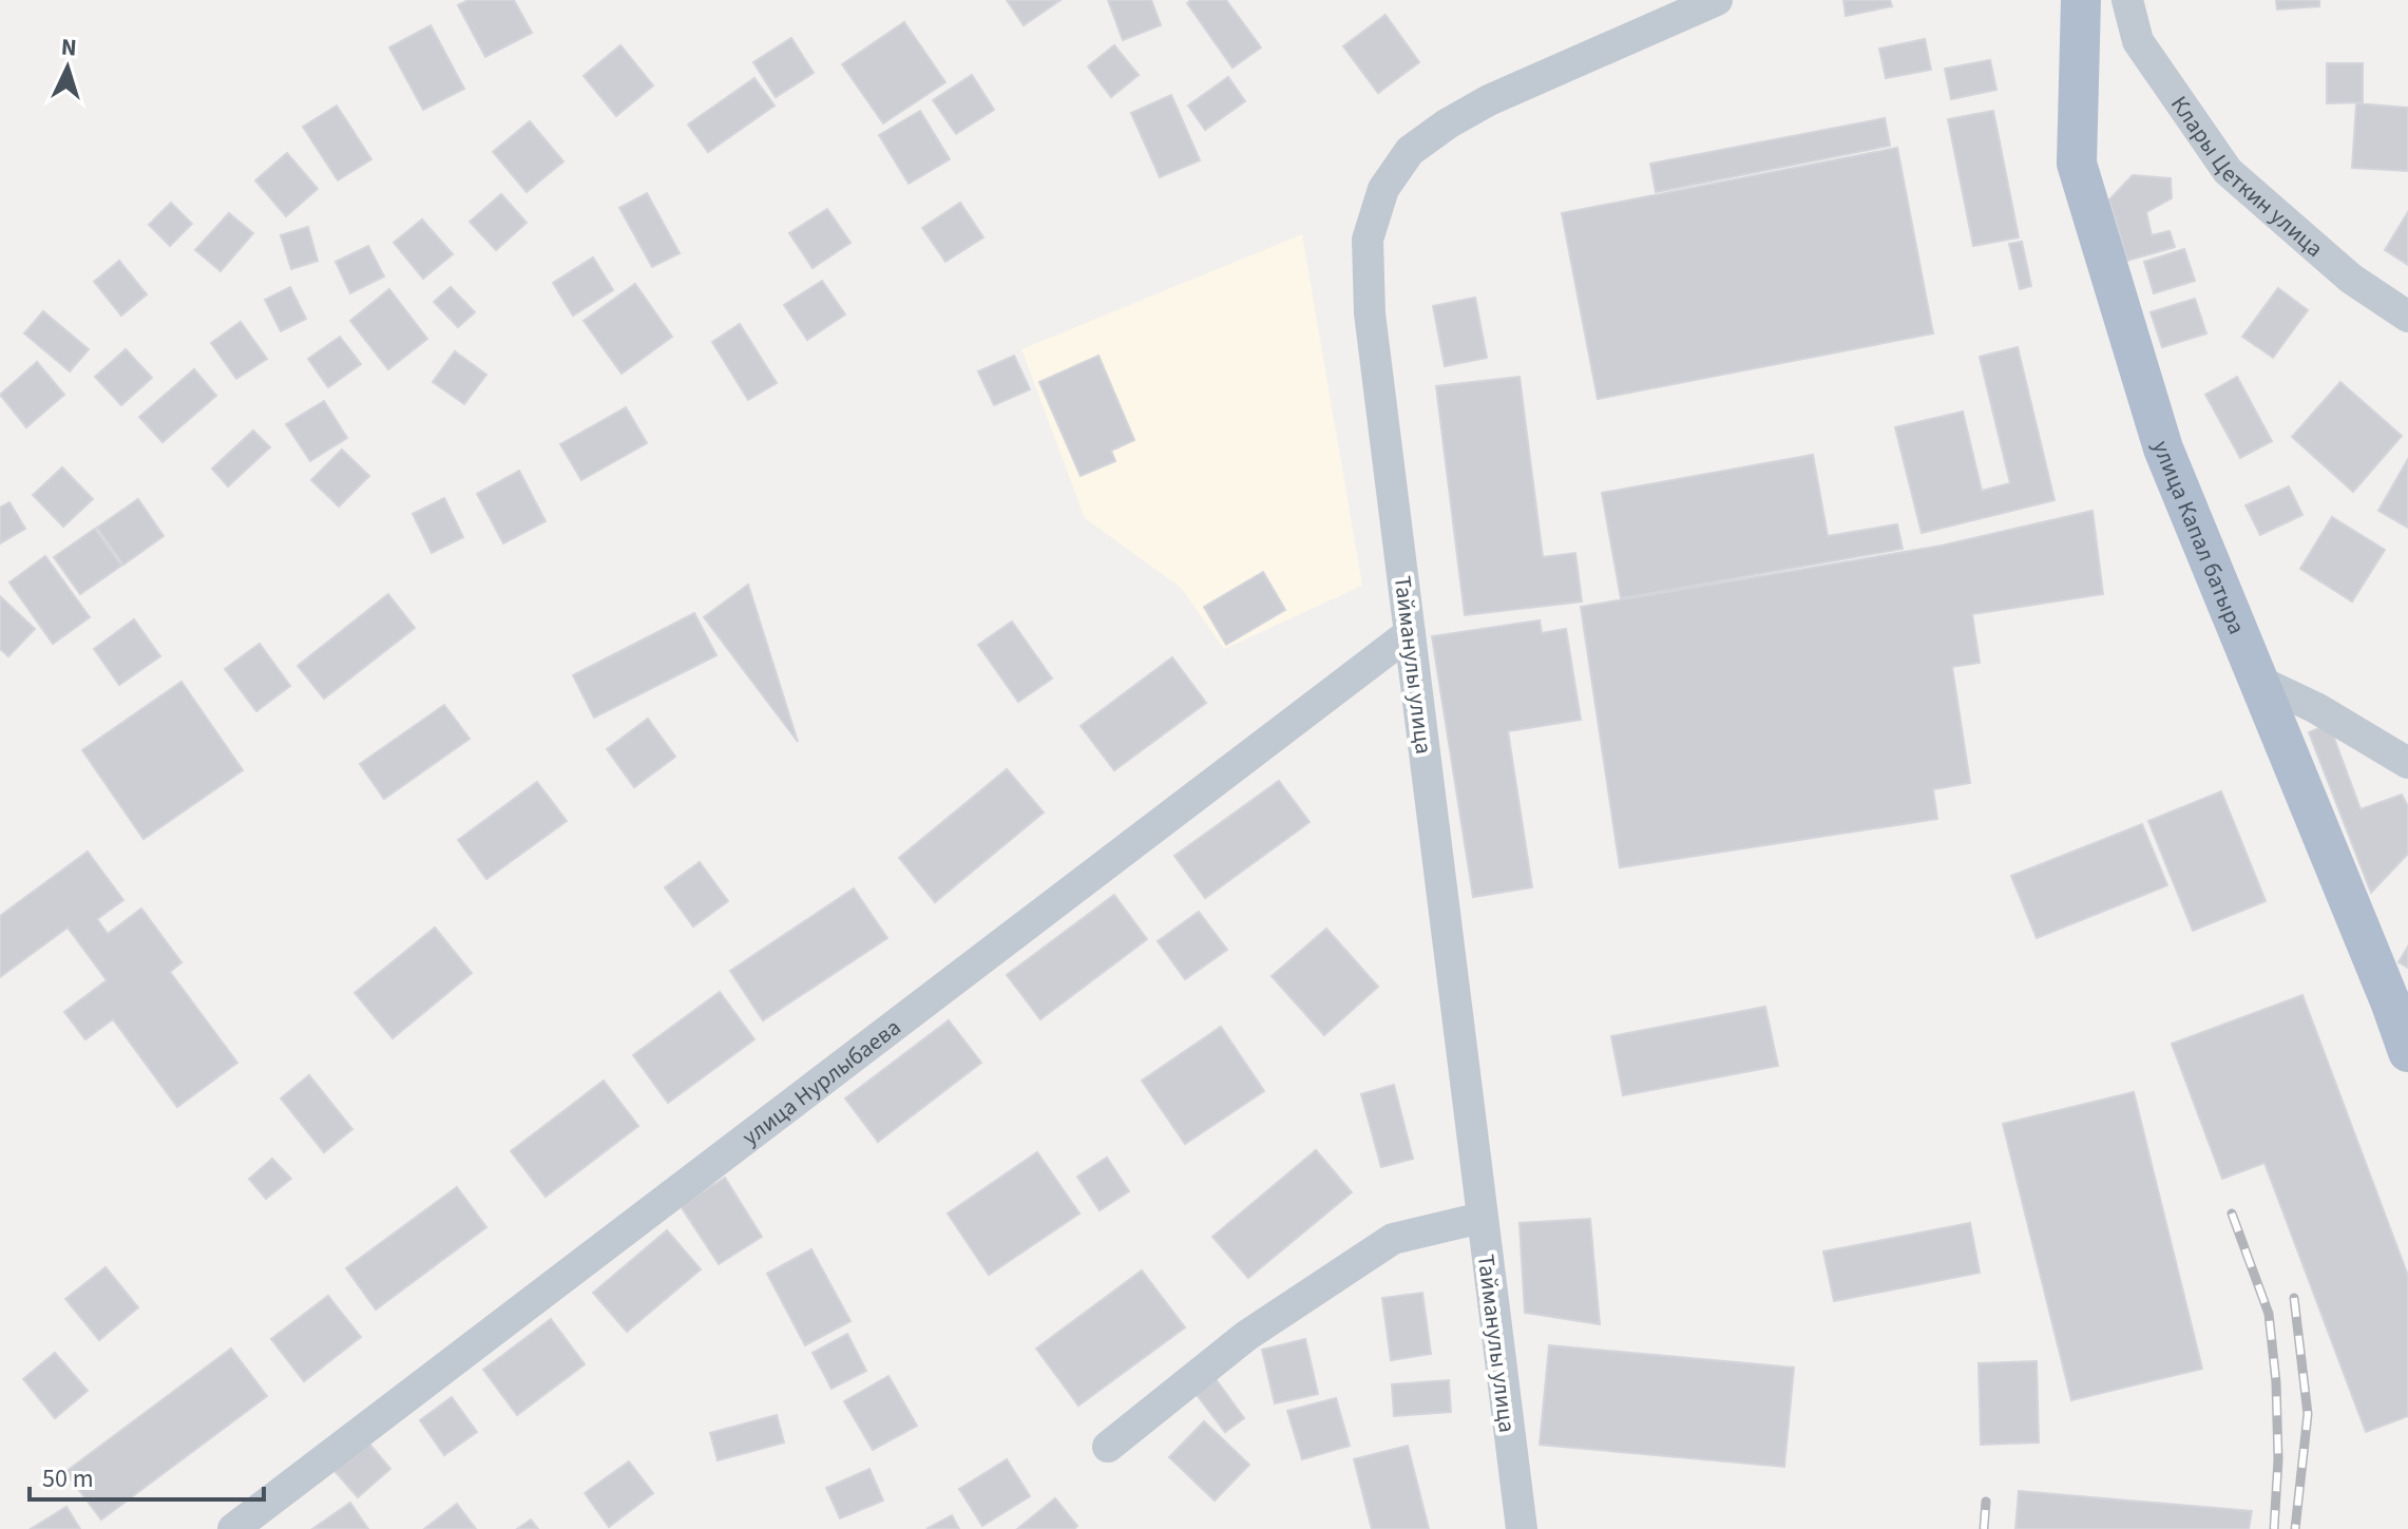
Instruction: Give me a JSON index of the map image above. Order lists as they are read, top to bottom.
{
  "streets": {
    "main road": ["улица Капал батыра"],
    "street": ["Клары Цеткин улица", "Тайманулы улица", "улица Нурлыбаева"]
  },
  "crossings": [
    ["Тайманулы улица", "улица Нурлыбаева"]
  ],
  "scale_bar": "50 m",
  "north": "top"
}
